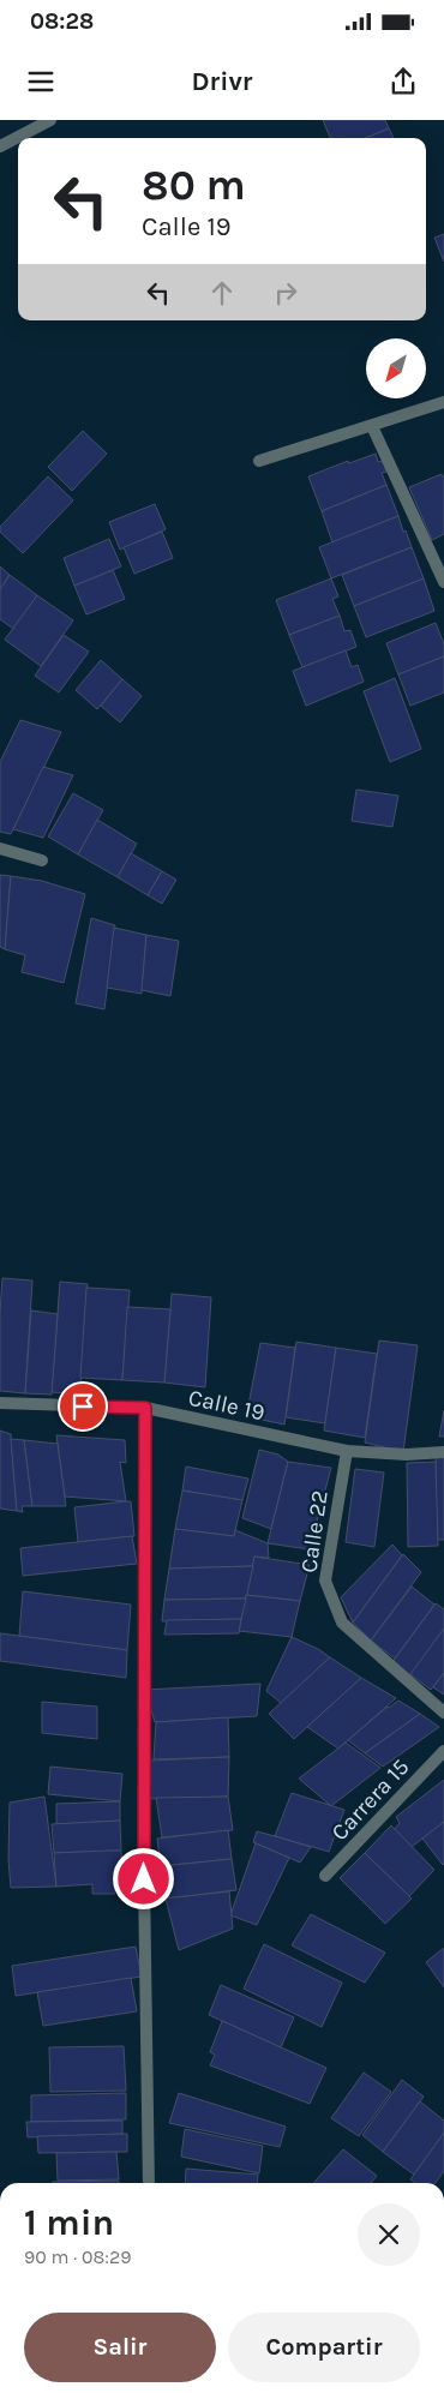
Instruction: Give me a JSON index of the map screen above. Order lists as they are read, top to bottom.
{
  "streets": {
    "street": ["Calle 19", "Calle 22", "Carrera 15"]
  },
  "crossings": [
    ["Calle 19", "Calle 22"]
  ],
  "north": "bottom left",
  "page": {
    "status": "08:28",
    "header": "Drivr",
    "turn": ["80 m", "Calle 19"],
    "heading": ["1 min", "90 m · 08:29"],
    "buttons": ["Salir", "Compartir"]
  }
}
